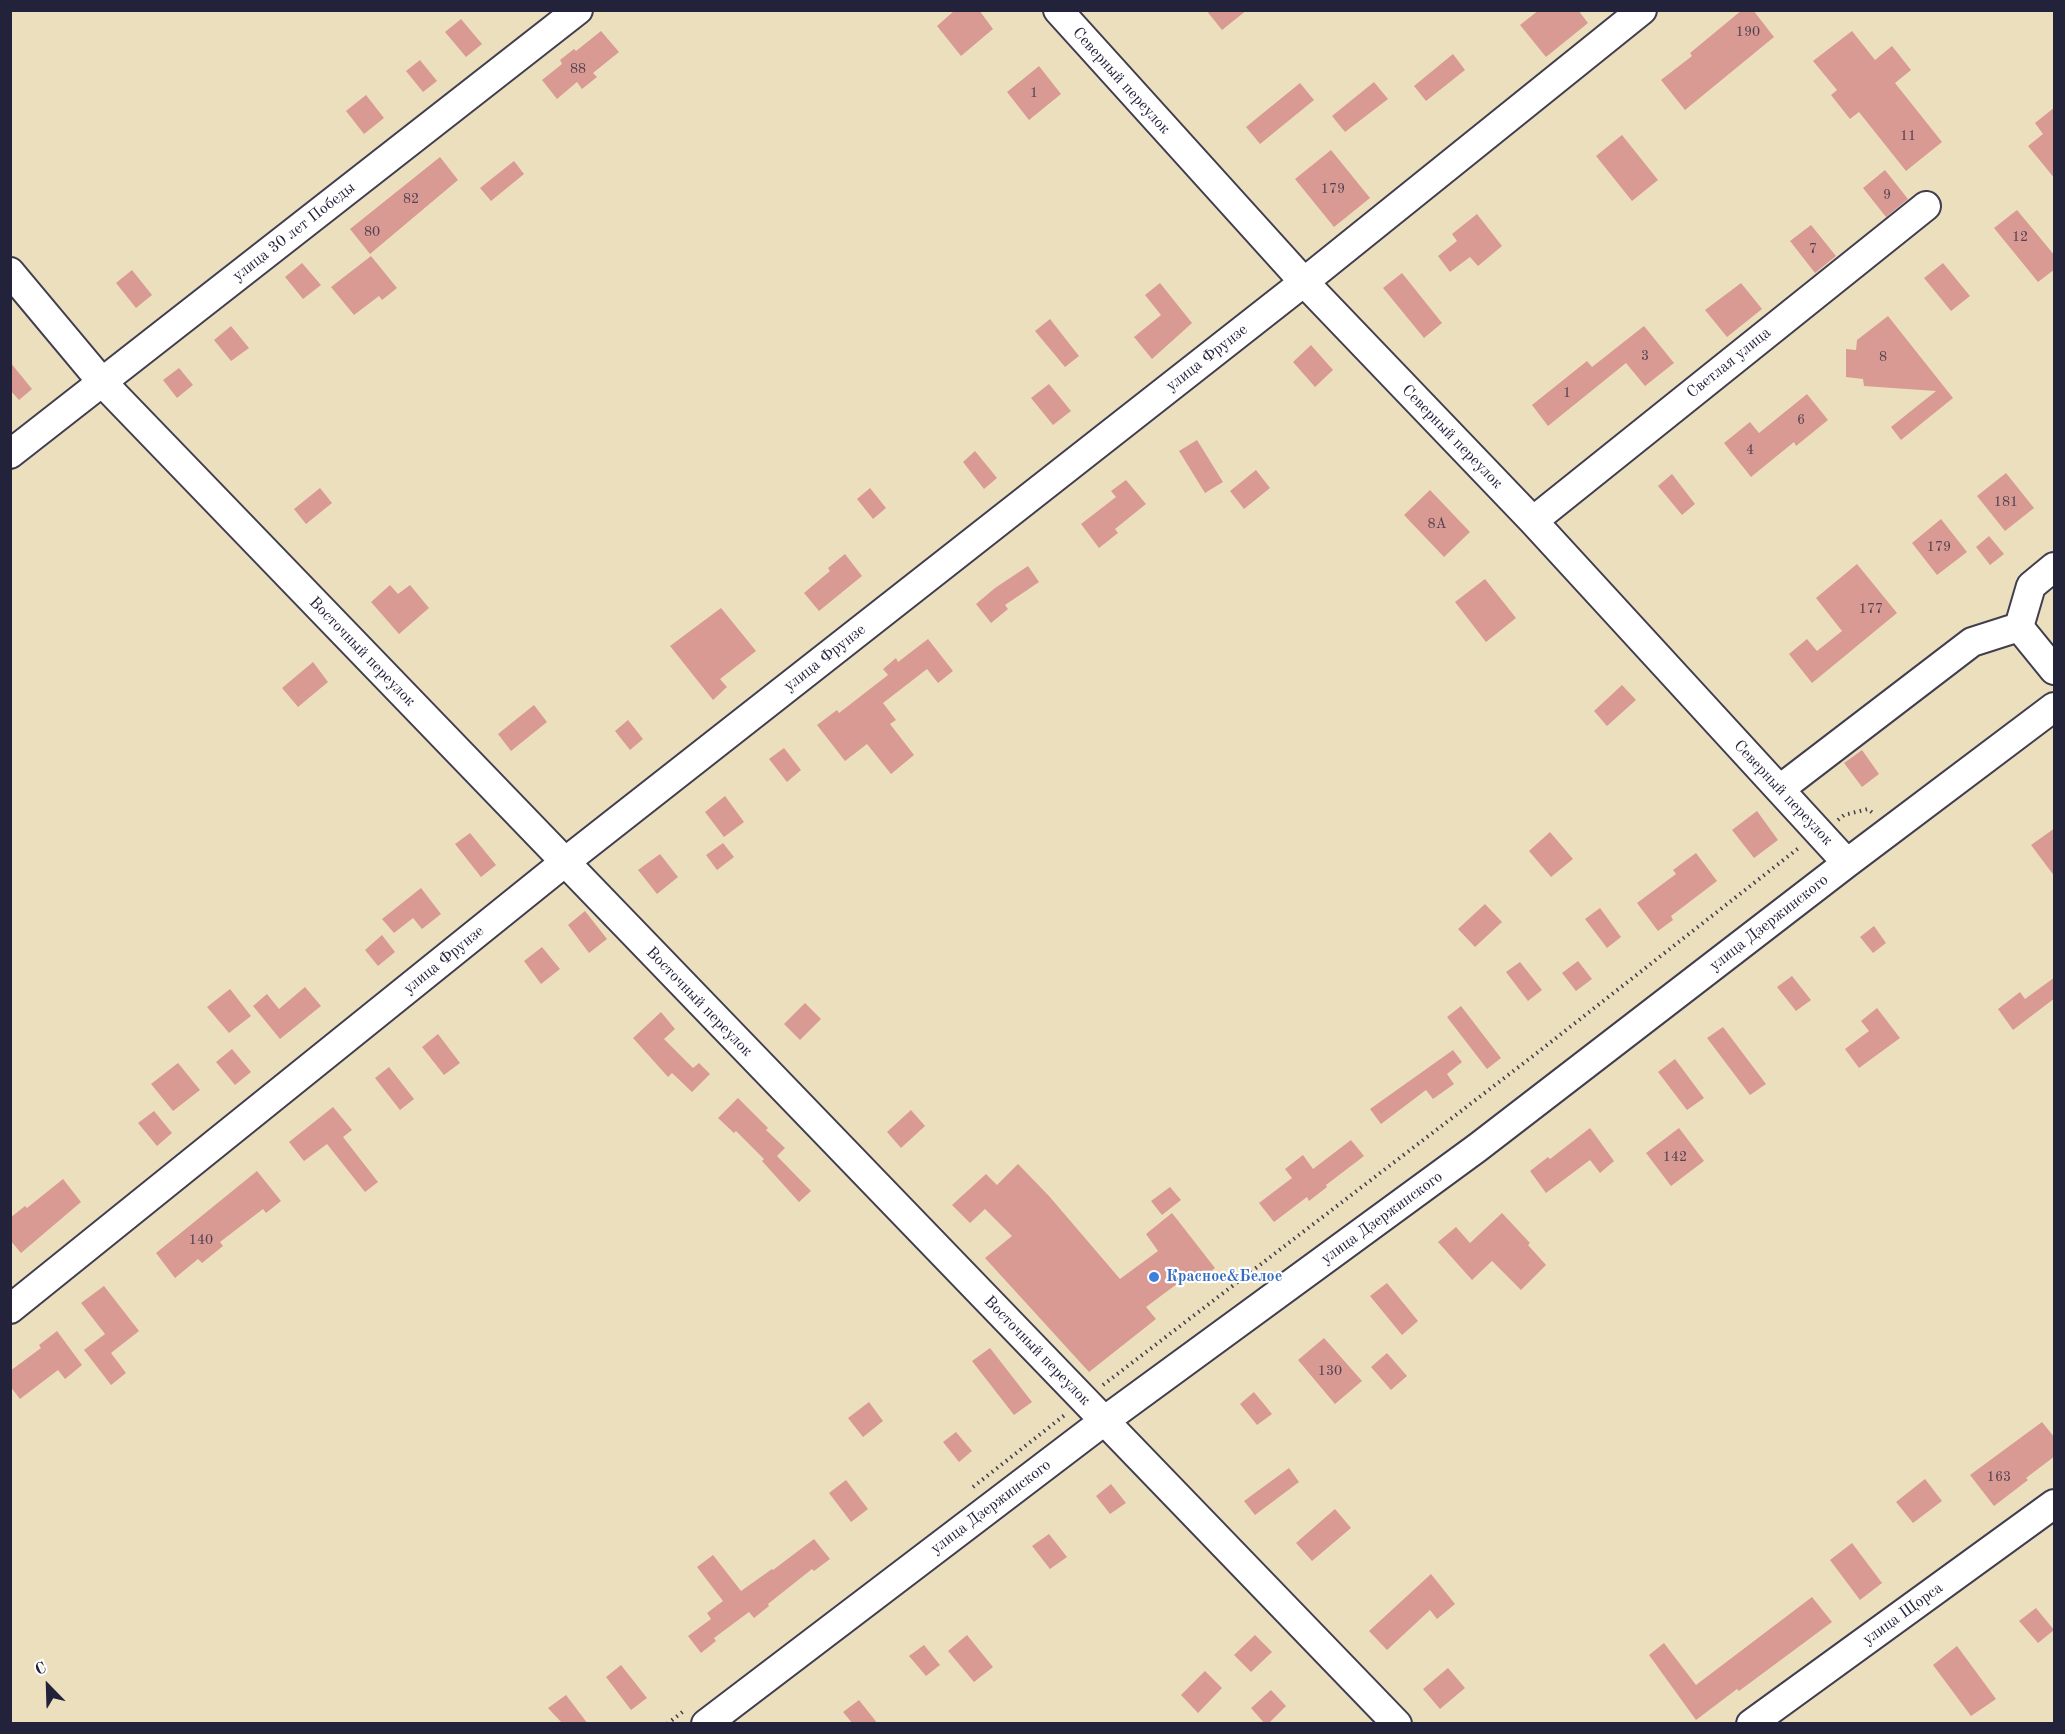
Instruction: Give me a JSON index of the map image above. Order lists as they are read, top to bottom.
{
  "streets": {
    "street": [
      "Северный переулок",
      "улица 30 лет Победы",
      "улица Фрунзе",
      "Светлая улица",
      "Восточный переулок",
      "улица Дзержинского",
      "улица Щорса"
    ]
  },
  "crossings": [
    ["Северный переулок", "улица Фрунзе"],
    ["Северный переулок", "Светлая улица"],
    ["Северный переулок", "улица Дзержинского"],
    ["улица 30 лет Победы", "Восточный переулок"],
    ["улица Фрунзе", "Восточный переулок"],
    ["Восточный переулок", "улица Дзержинского"]
  ],
  "places": ["Красное&Белое"],
  "house_numbers": [
    "190",
    "88",
    "1",
    "11",
    "179",
    "9",
    "82",
    "80",
    "12",
    "7",
    "3",
    "8",
    "1",
    "6",
    "4",
    "181",
    "8А",
    "179",
    "177",
    "142",
    "140",
    "130",
    "163"
  ],
  "north": "top left"
}
